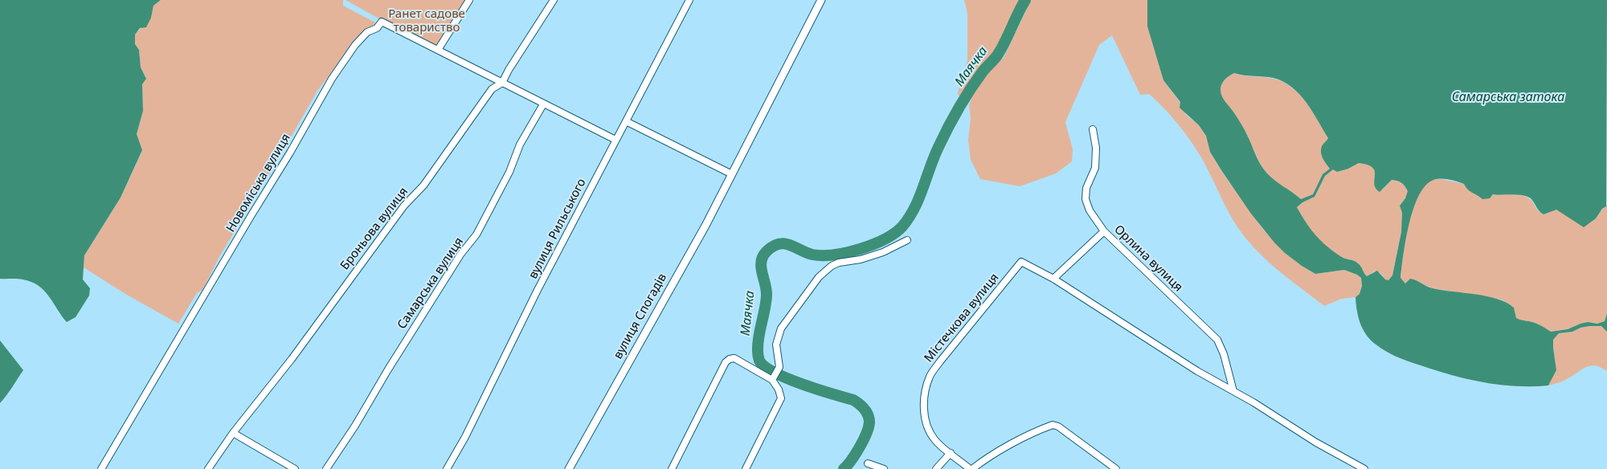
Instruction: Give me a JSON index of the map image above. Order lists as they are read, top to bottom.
{
  "streets": {
    "street": [
      "Новоміська вулиця",
      "Броньова вулиця",
      "вулиця Рильського",
      "Орлина вулиця",
      "Самарська вулиця",
      "вулиця Спогадів",
      "Містечкова вулиця"
    ]
  },
  "water": ["Маячка", "Самарська затока"],
  "parks": ["Ранет садове товариство"]
}
